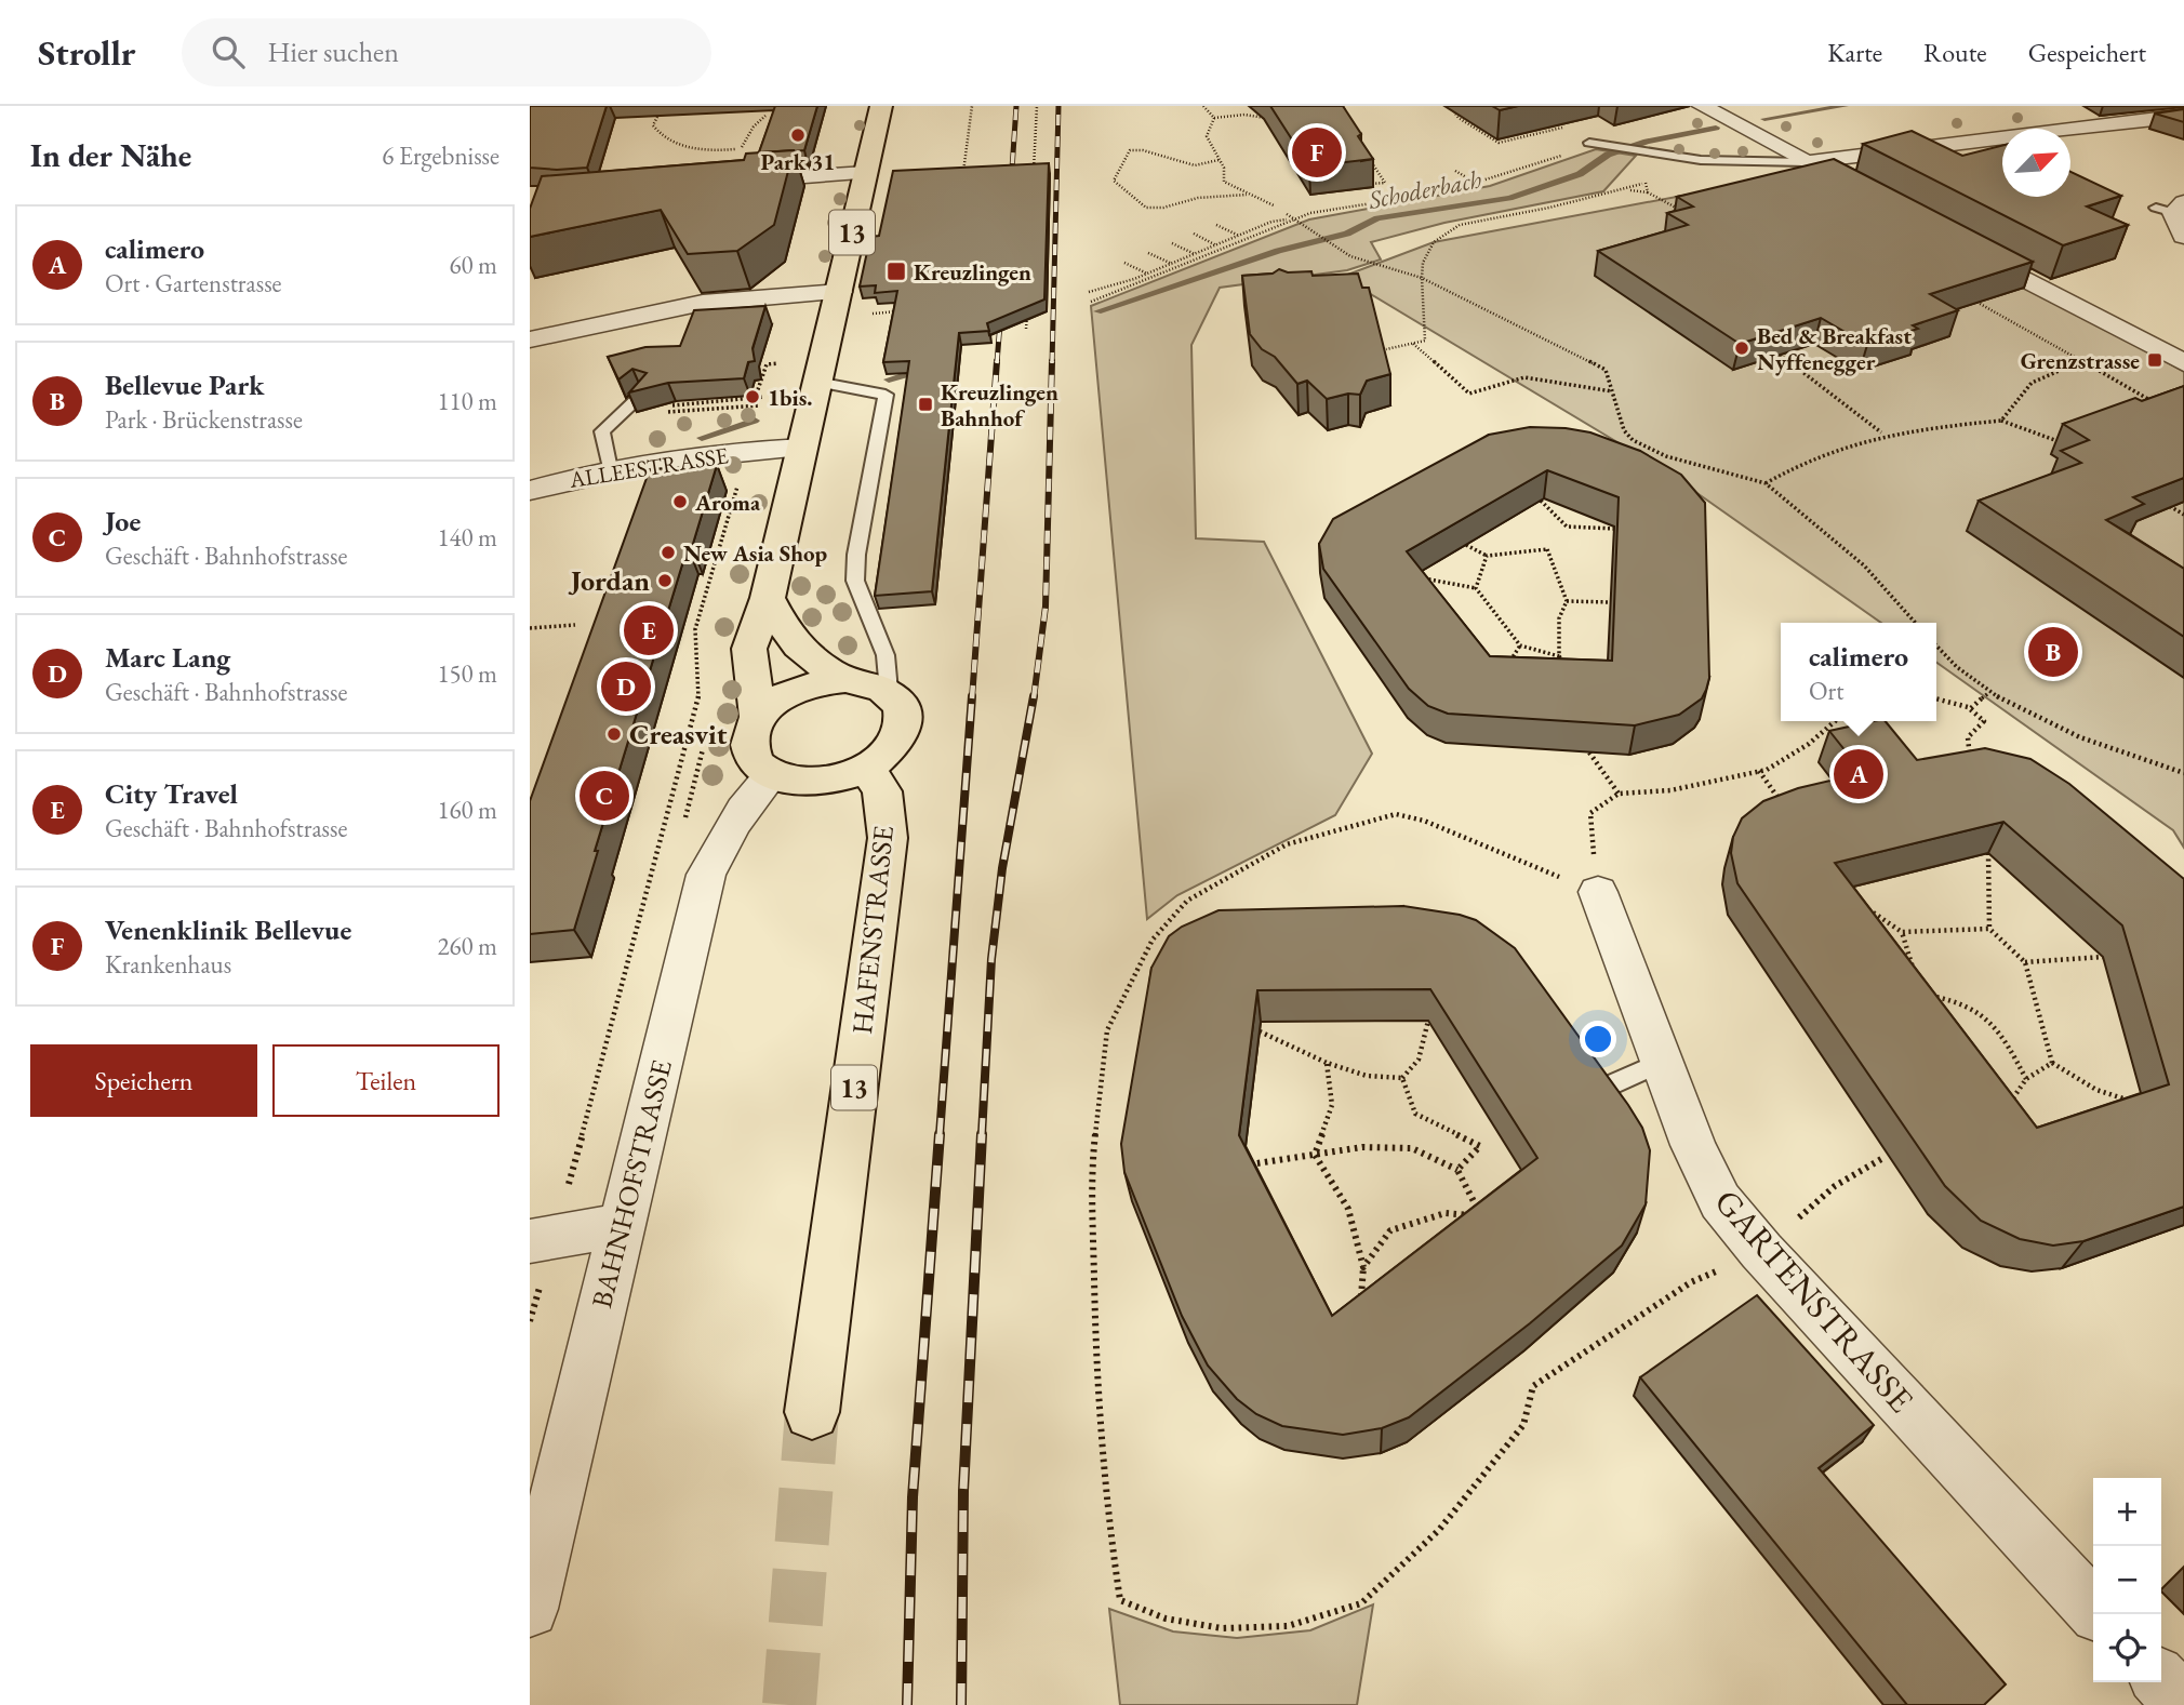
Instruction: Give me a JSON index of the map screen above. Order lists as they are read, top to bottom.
{
  "streets": {
    "main road": ["13", "HAFENSTRASSE"],
    "street": ["ALLEESTRASSE", "BAHNHOFSTRASSE", "GARTENSTRASSE"]
  },
  "crossings": [
    ["13", "ALLEESTRASSE"],
    ["13", "HAFENSTRASSE"],
    ["13", "BAHNHOFSTRASSE"],
    ["HAFENSTRASSE", "BAHNHOFSTRASSE"]
  ],
  "water": ["Schoderbach"],
  "places": {
    "other": [
      "Park 31",
      "Bed & Breakfast Nyffenegger",
      "1bis.",
      "Aroma",
      "New Asia Shop",
      "Jordan",
      "Creasvit"
    ],
    "transit": ["Kreuzlingen", "Grenzstrasse", "Kreuzlingen Bahnhof"]
  },
  "north": "top right",
  "page": {
    "header": "Strollr",
    "search": "Hier suchen",
    "nav": ["Karte", "Route", "Gespeichert"],
    "heading": ["In der Nähe", "6 Ergebnisse"],
    "pins": [
      "F",
      "E",
      "B",
      "D",
      "A",
      "C"
    ],
    "list": [
      {
        "mark": "A",
        "name": "calimero",
        "note": "Ort · Gartenstrasse",
        "value": "60 m"
      },
      {
        "mark": "B",
        "name": "Bellevue Park",
        "note": "Park · Brückenstrasse",
        "value": "110 m"
      },
      {
        "mark": "C",
        "name": "Joe",
        "note": "Geschäft · Bahnhofstrasse",
        "value": "140 m"
      },
      {
        "mark": "D",
        "name": "Marc Lang",
        "note": "Geschäft · Bahnhofstrasse",
        "value": "150 m"
      },
      {
        "mark": "E",
        "name": "City Travel",
        "note": "Geschäft · Bahnhofstrasse",
        "value": "160 m"
      },
      {
        "mark": "F",
        "name": "Venenklinik Bellevue",
        "note": "Krankenhaus",
        "value": "260 m"
      }
    ],
    "popup": ["calimero", "Ort"],
    "buttons": ["Speichern", "Teilen"],
    "map_buttons": ["+", "−"]
  }
}
